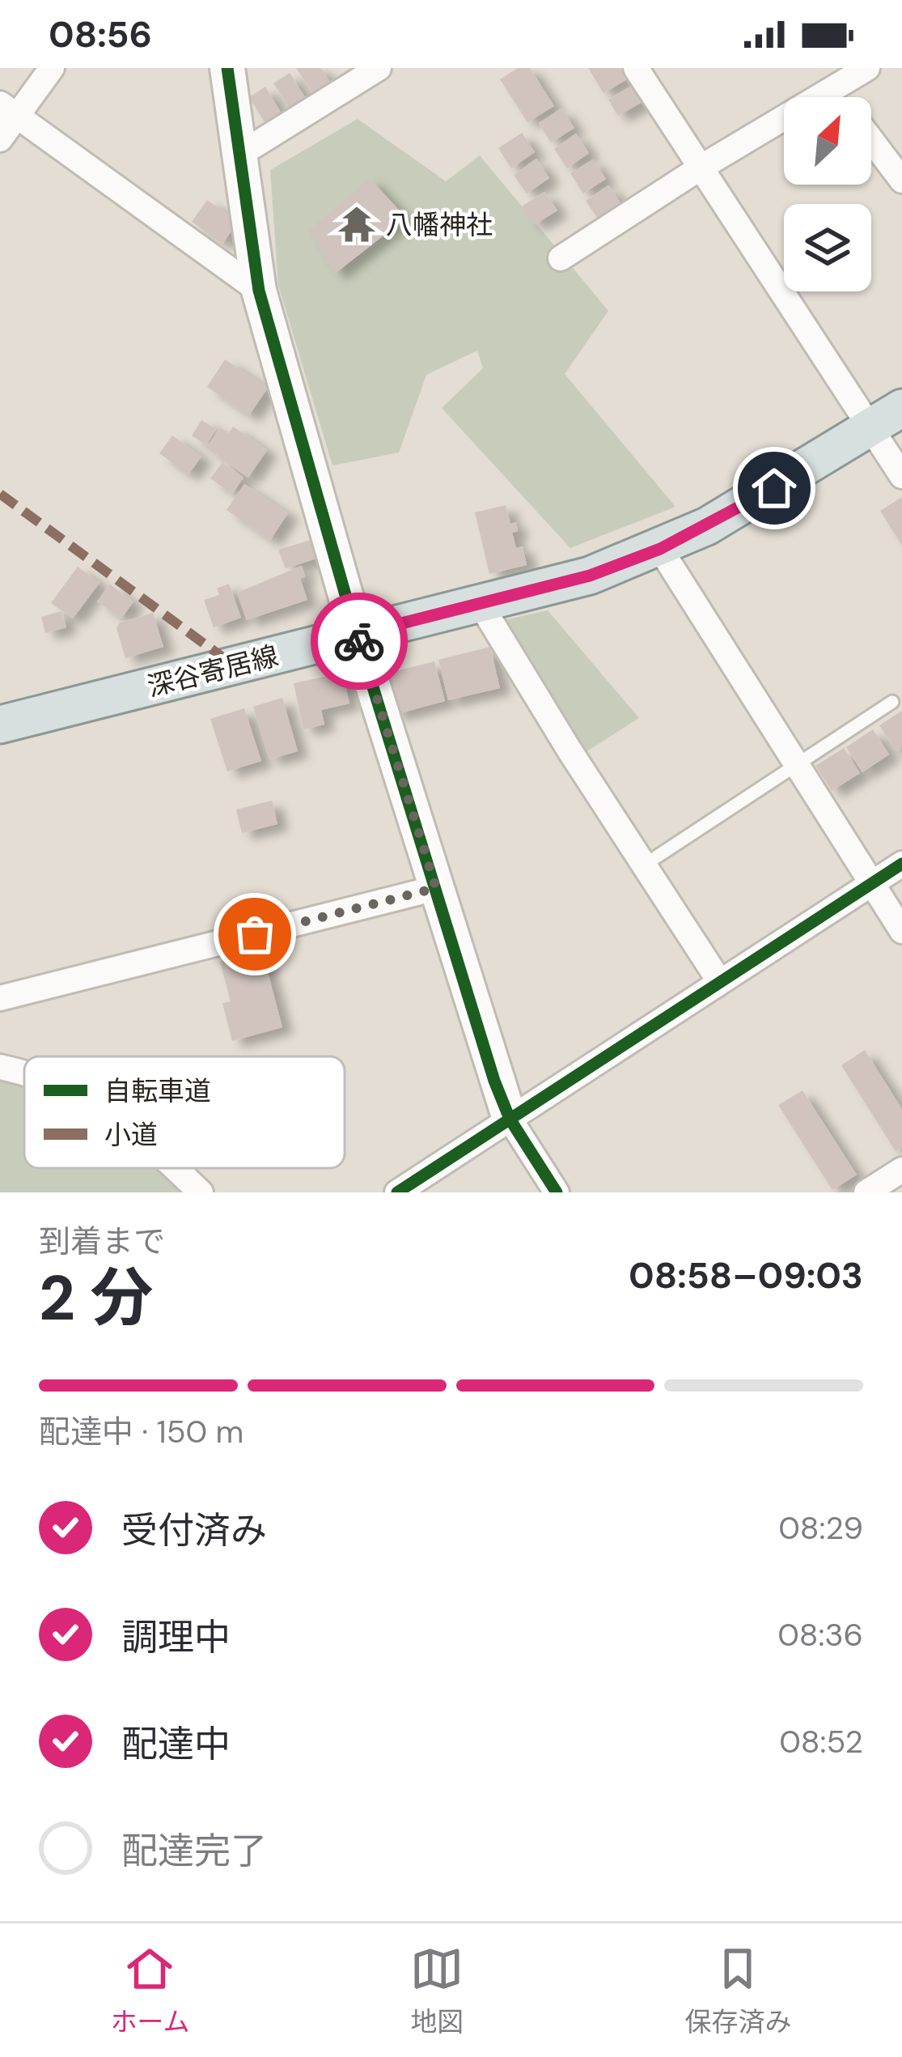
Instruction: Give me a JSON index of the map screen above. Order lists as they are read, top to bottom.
{
  "streets": {
    "main road": ["深谷寄居線"]
  },
  "places": {
    "temple": ["八幡神社"]
  },
  "legend": ["自転車道", "小道"],
  "north": "top right",
  "page": {
    "status": "08:56",
    "heading": ["2 分", "到着まで", "08:58–09:03"],
    "bar": "配達中 · 150 m",
    "list": [
      ["受付済み", "08:29"],
      ["調理中", "08:36"],
      ["配達中", "08:52"],
      "配達完了"
    ],
    "tabs": ["ホーム", "地図", "保存済み"]
  }
}
